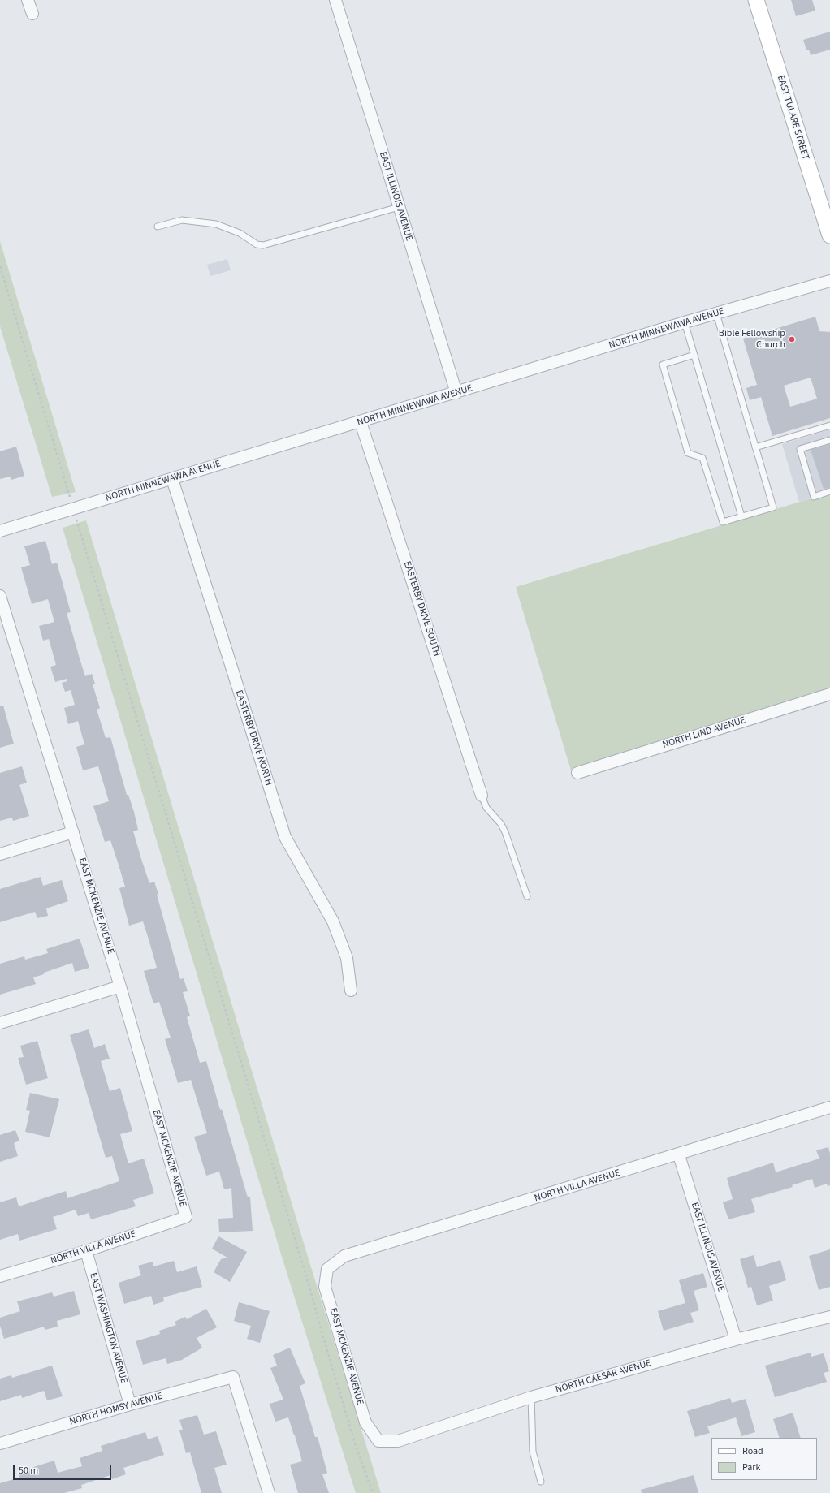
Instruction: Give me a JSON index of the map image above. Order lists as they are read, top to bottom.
{
  "streets": {
    "main road": ["EAST TULARE STREET"],
    "street": [
      "EAST ILLINOIS AVENUE",
      "NORTH MINNEWAWA AVENUE",
      "EASTERBY DRIVE SOUTH",
      "NORTH LIND AVENUE",
      "EASTERBY DRIVE NORTH",
      "EAST MCKENZIE AVENUE",
      "NORTH VILLA AVENUE",
      "EAST WASHINGTON AVENUE",
      "NORTH CAESAR AVENUE",
      "NORTH HOMSY AVENUE"
    ]
  },
  "crossings": [
    ["EAST ILLINOIS AVENUE", "NORTH MINNEWAWA AVENUE"],
    ["EAST ILLINOIS AVENUE", "NORTH VILLA AVENUE"],
    ["EAST ILLINOIS AVENUE", "NORTH CAESAR AVENUE"],
    ["NORTH MINNEWAWA AVENUE", "EASTERBY DRIVE SOUTH"],
    ["NORTH MINNEWAWA AVENUE", "EASTERBY DRIVE NORTH"],
    ["EAST MCKENZIE AVENUE", "NORTH VILLA AVENUE"],
    ["EAST MCKENZIE AVENUE", "NORTH CAESAR AVENUE"],
    ["NORTH VILLA AVENUE", "EAST WASHINGTON AVENUE"],
    ["EAST WASHINGTON AVENUE", "NORTH HOMSY AVENUE"]
  ],
  "places": ["Bible Fellowship Church"],
  "legend": ["Road", "Park"],
  "scale_bar": "50 m"
}
